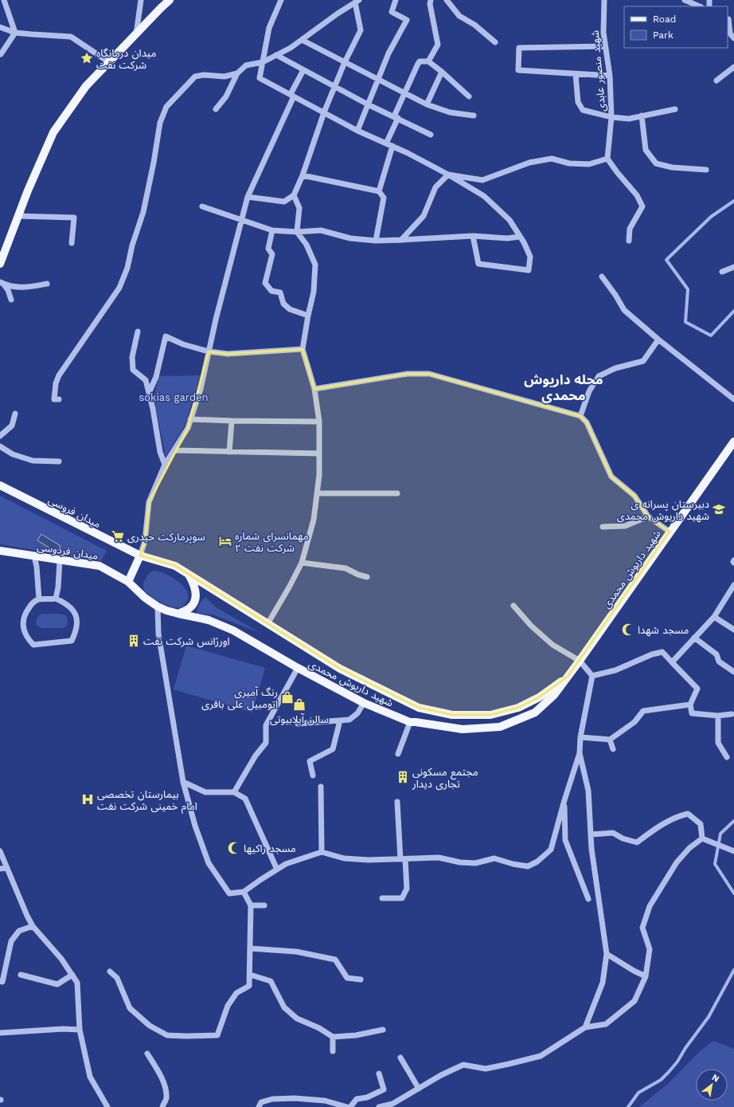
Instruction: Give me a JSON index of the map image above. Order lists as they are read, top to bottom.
{
  "streets": {
    "main road": ["میدان فروسی", "میدان فردوسی", "شهید داریوش محمدی"],
    "street": ["شهید منصور عابدی"]
  },
  "crossings": [
    ["میدان فروسی", "شهید داریوش محمدی"],
    ["میدان فردوسی", "شهید داریوش محمدی"]
  ],
  "districts": ["محله داریوش محمدی"],
  "parks": ["sokias garden"],
  "places": {
    "place": ["میدان درمانگاه شرکت نفت"],
    "school or university": ["دبیرستان پسرانه ی شهید داریوش محمدی"],
    "supermarket": ["سوپرمارکت حیدری"],
    "hotel": ["مهمانسرای شماره ۲ شرکت نفت"],
    "mosque": ["مسجد شهدا", "مسجد راکیها"],
    "building": ["اورژانس شرکت نفت", "مجتمع مسکونی تجاری دیدار"],
    "shop": ["رنگ آمیزی اتومبیل علی باقری", "سالن آیلابیوتی"],
    "hospital": ["بیمارستان تخصصی امام خمینی شرکت نفت"]
  },
  "legend": ["Road", "Park"],
  "north": "top right"
}
